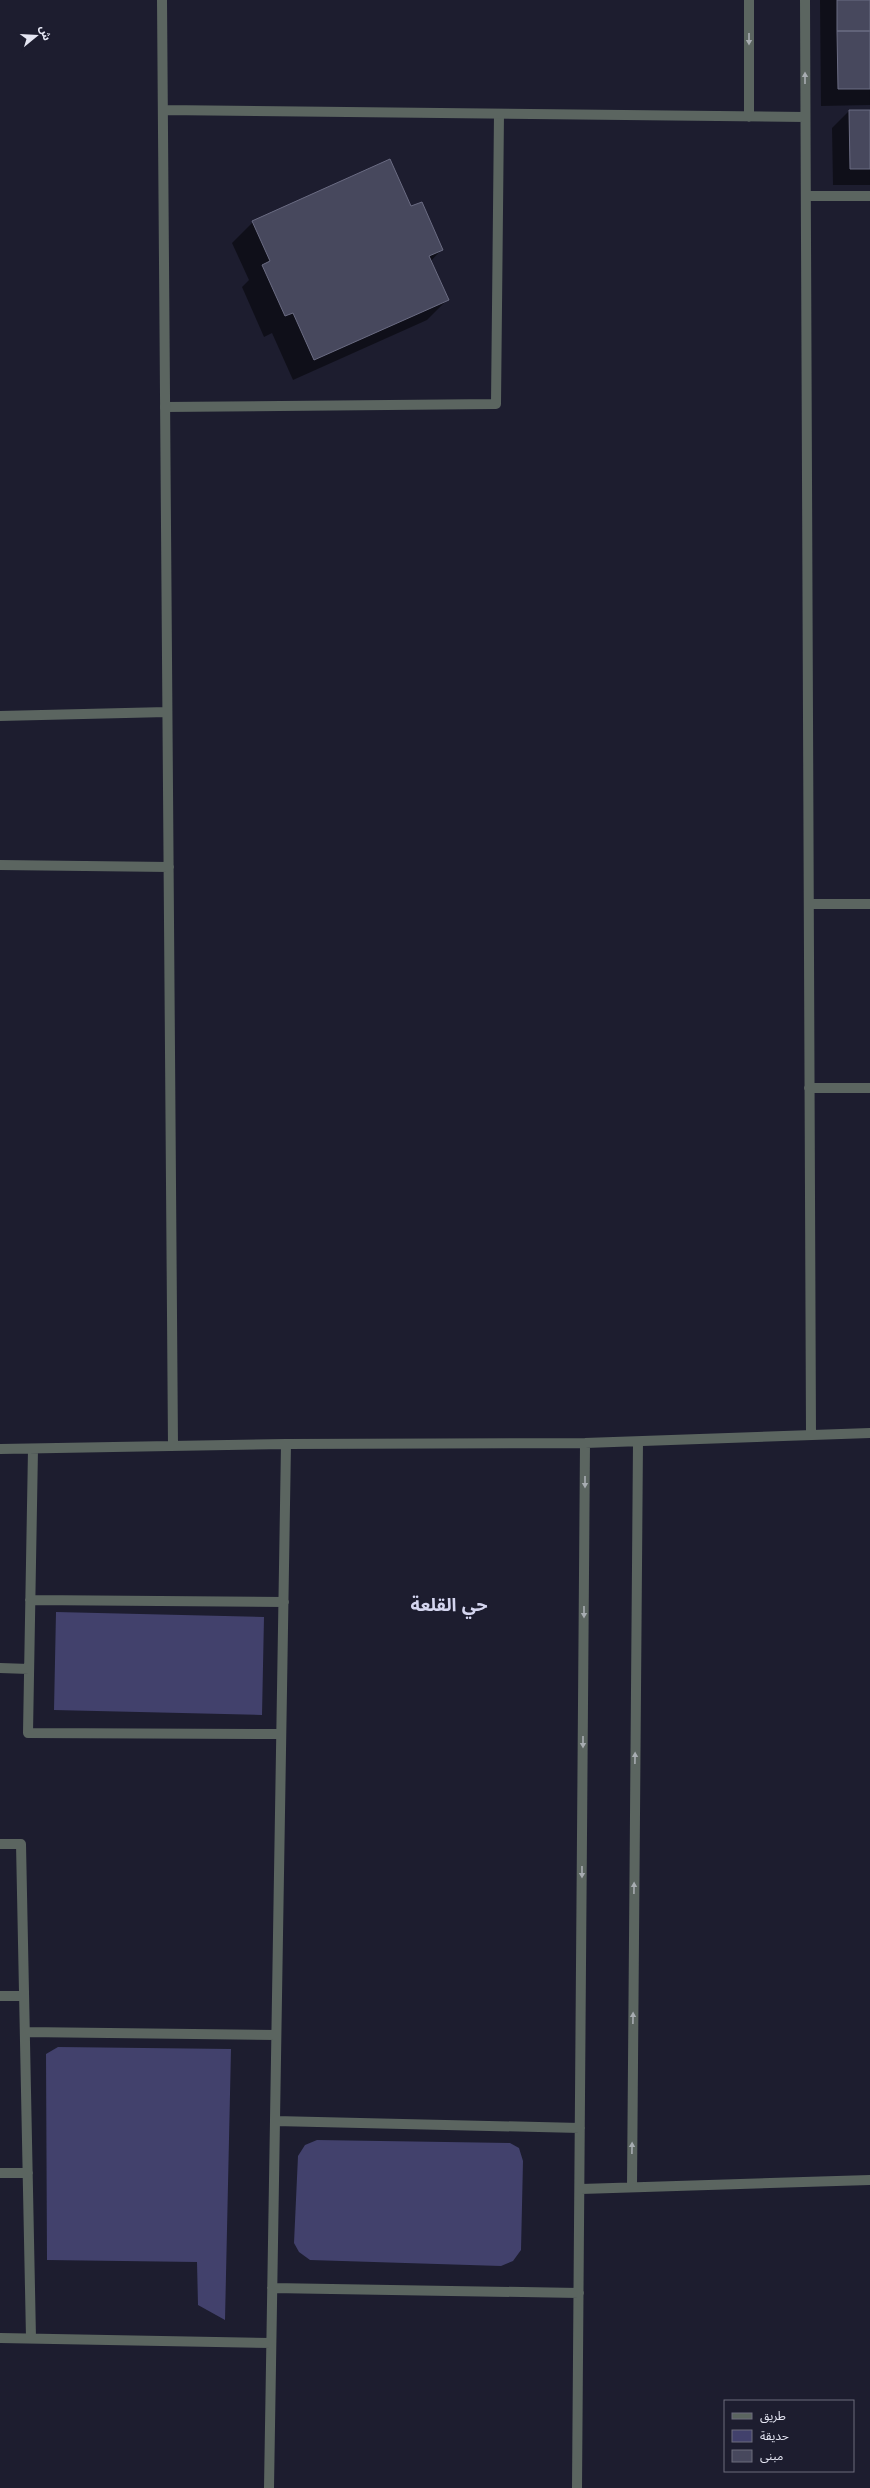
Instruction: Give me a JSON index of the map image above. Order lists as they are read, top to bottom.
{
  "districts": ["حي القلعة"],
  "legend": ["طريق", "حديقة", "مبنى"],
  "north": "right"
}
